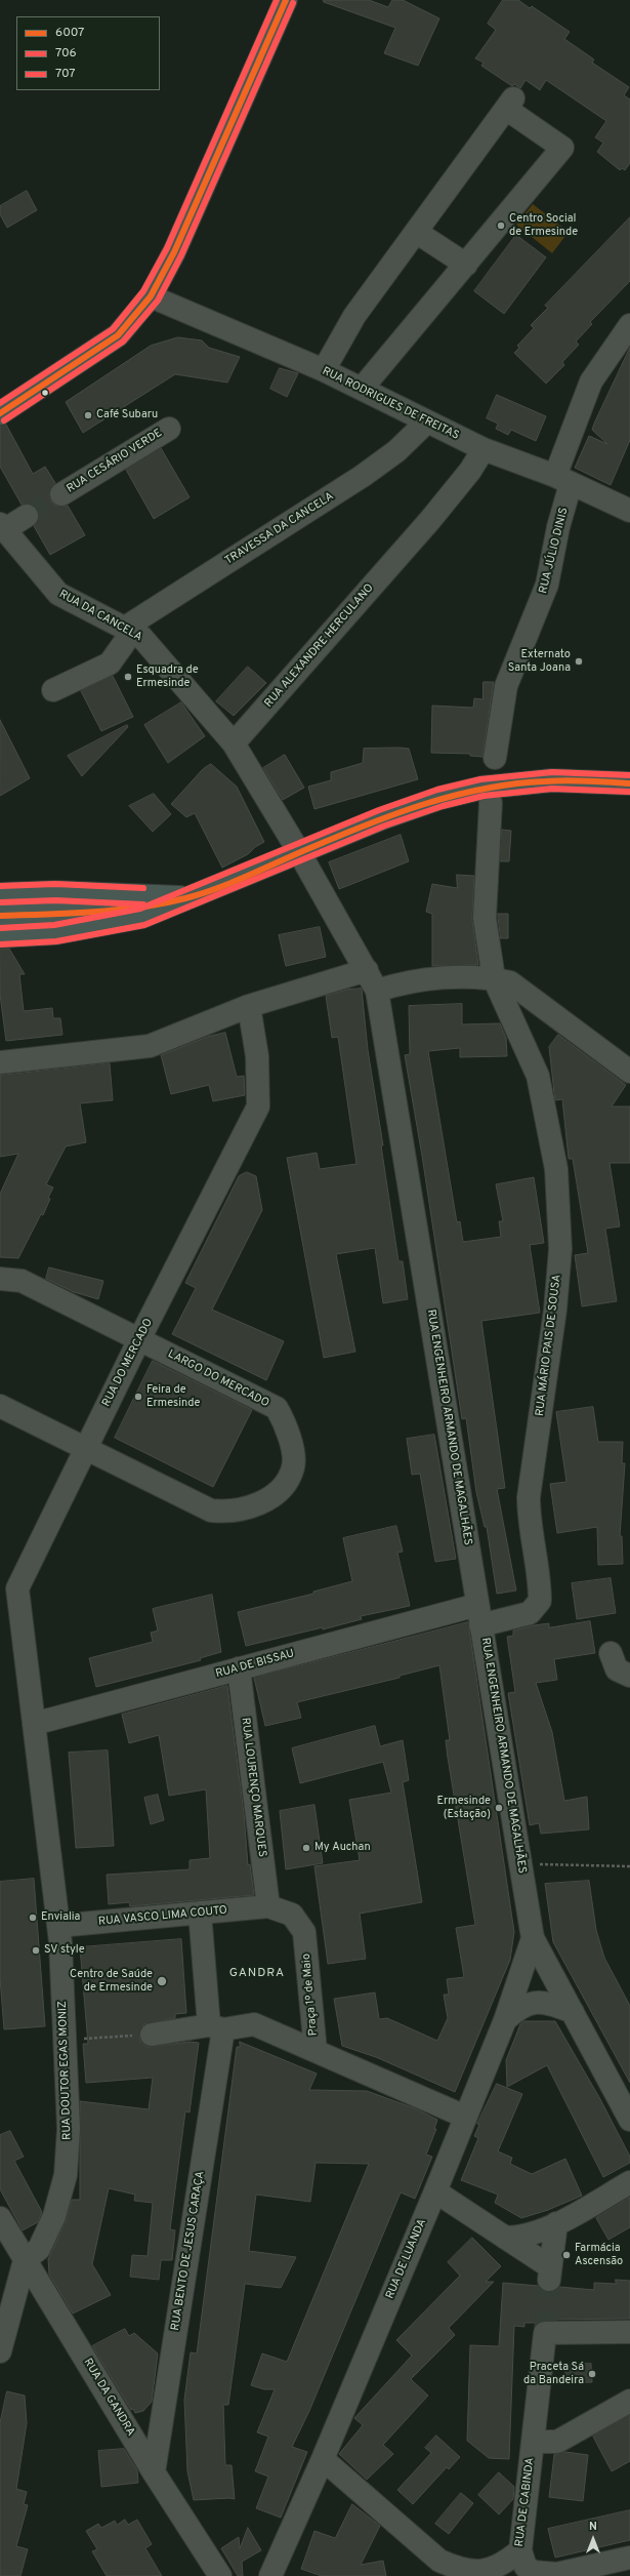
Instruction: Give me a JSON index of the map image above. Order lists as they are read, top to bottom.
{
  "streets": {
    "street": [
      "RUA RODRIGUES DE FREITAS",
      "RUA CESÁRIO VERDE",
      "TRAVESSA DA CANCELA",
      "RUA JÚLIO DINIS",
      "RUA DA CANCELA",
      "RUA ALEXANDRE HERCULANO",
      "RUA MÁRIO PAIS DE SOUSA",
      "RUA DO MERCADO",
      "LARGO DO MERCADO",
      "RUA ENGENHEIRO ARMANDO DE MAGALHÃES",
      "RUA DE BISSAU",
      "RUA LOURENÇO MARQUES",
      "RUA VASCO LIMA COUTO",
      "Praça 1º de Maio",
      "RUA DOUTOR EGAS MONIZ",
      "RUA BENTO DE JESUS CARAÇA",
      "RUA DE LUANDA",
      "RUA DA GANDRA",
      "RUA DE CABINDA"
    ]
  },
  "crossings": [
    ["RUA RODRIGUES DE FREITAS", "TRAVESSA DA CANCELA"],
    ["RUA RODRIGUES DE FREITAS", "RUA JÚLIO DINIS"],
    ["RUA RODRIGUES DE FREITAS", "RUA ALEXANDRE HERCULANO"],
    ["TRAVESSA DA CANCELA", "RUA DA CANCELA"],
    ["RUA DA CANCELA", "RUA ALEXANDRE HERCULANO"],
    ["RUA MÁRIO PAIS DE SOUSA", "RUA ENGENHEIRO ARMANDO DE MAGALHÃES"],
    ["RUA MÁRIO PAIS DE SOUSA", "RUA DE BISSAU"],
    ["RUA DO MERCADO", "LARGO DO MERCADO"],
    ["RUA DO MERCADO", "RUA DE BISSAU"],
    ["RUA DO MERCADO", "RUA DOUTOR EGAS MONIZ"],
    ["RUA ENGENHEIRO ARMANDO DE MAGALHÃES", "RUA DE BISSAU"],
    ["RUA ENGENHEIRO ARMANDO DE MAGALHÃES", "RUA DE LUANDA"],
    ["RUA DE BISSAU", "RUA LOURENÇO MARQUES"],
    ["RUA DE BISSAU", "RUA DOUTOR EGAS MONIZ"],
    ["RUA LOURENÇO MARQUES", "RUA VASCO LIMA COUTO"],
    ["RUA LOURENÇO MARQUES", "Praça 1º de Maio"],
    ["RUA VASCO LIMA COUTO", "Praça 1º de Maio"],
    ["RUA VASCO LIMA COUTO", "RUA DOUTOR EGAS MONIZ"],
    ["Praça 1º de Maio", "RUA BENTO DE JESUS CARAÇA"],
    ["RUA DOUTOR EGAS MONIZ", "RUA DA GANDRA"],
    ["RUA BENTO DE JESUS CARAÇA", "RUA DA GANDRA"],
    ["RUA DE LUANDA", "RUA DE CABINDA"]
  ],
  "districts": ["GANDRA"],
  "places": [
    "Centro Social de Ermesinde",
    "Café Subaru",
    "Externato Santa Joana",
    "Esquadra de Ermesinde",
    "Feira de Ermesinde",
    "Ermesinde (Estação)",
    "My Auchan",
    "Envialia",
    "SV style",
    "Centro de Saúde de Ermesinde",
    "Farmácia Ascensão",
    "Praceta Sá da Bandeira"
  ],
  "lines": ["transit line 6007", "transit line 707", "transit line 706"],
  "legend": ["6007", "706", "707"],
  "north": "top"
}
